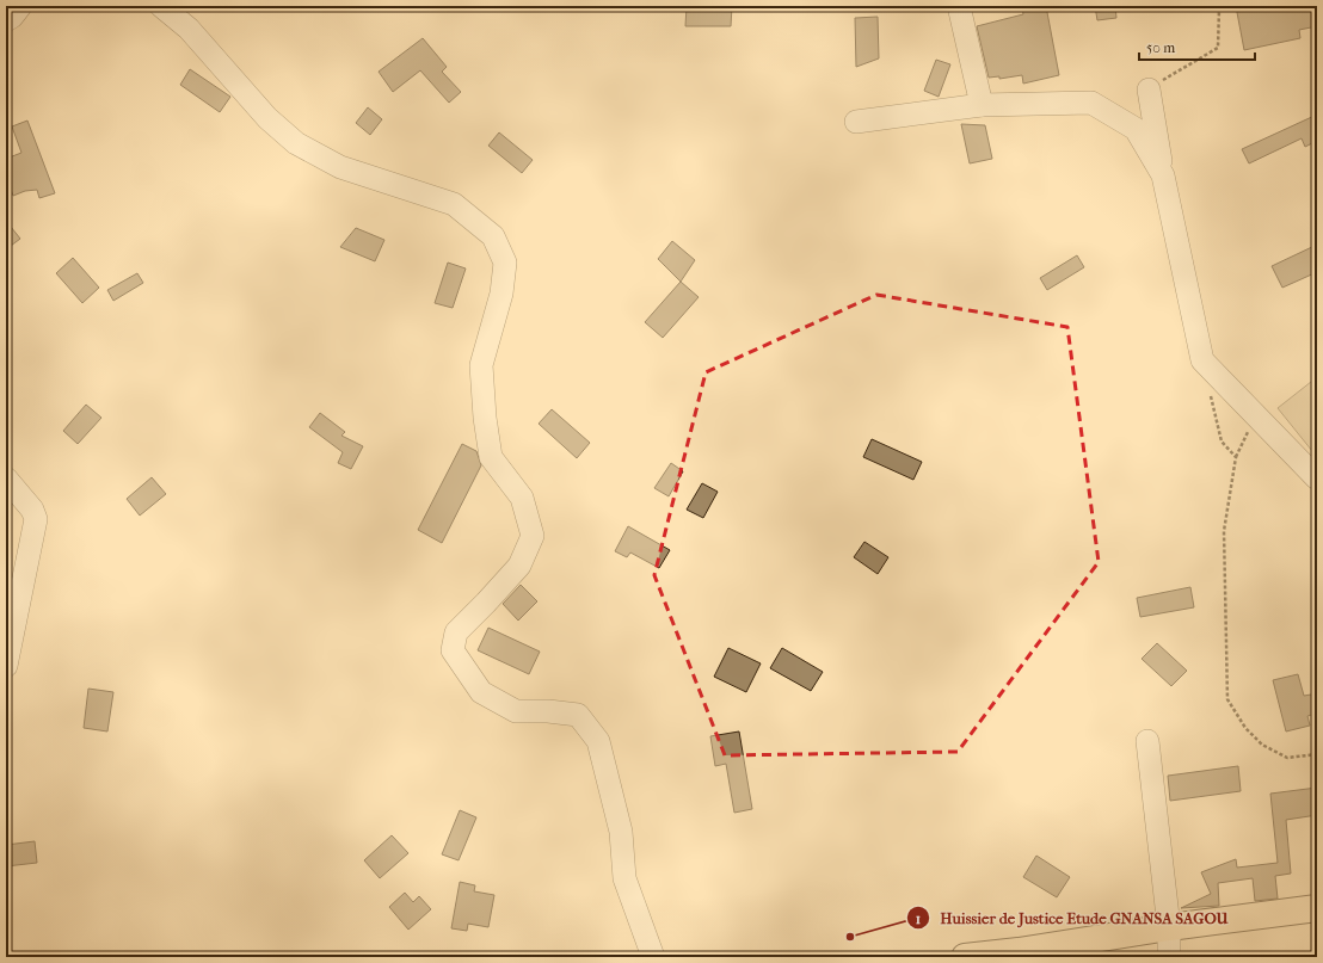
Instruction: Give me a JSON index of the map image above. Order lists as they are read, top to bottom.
{
  "places": ["Huissier de Justice Etude GNANSA SAGOU"],
  "scale_bar": "50 m"
}
